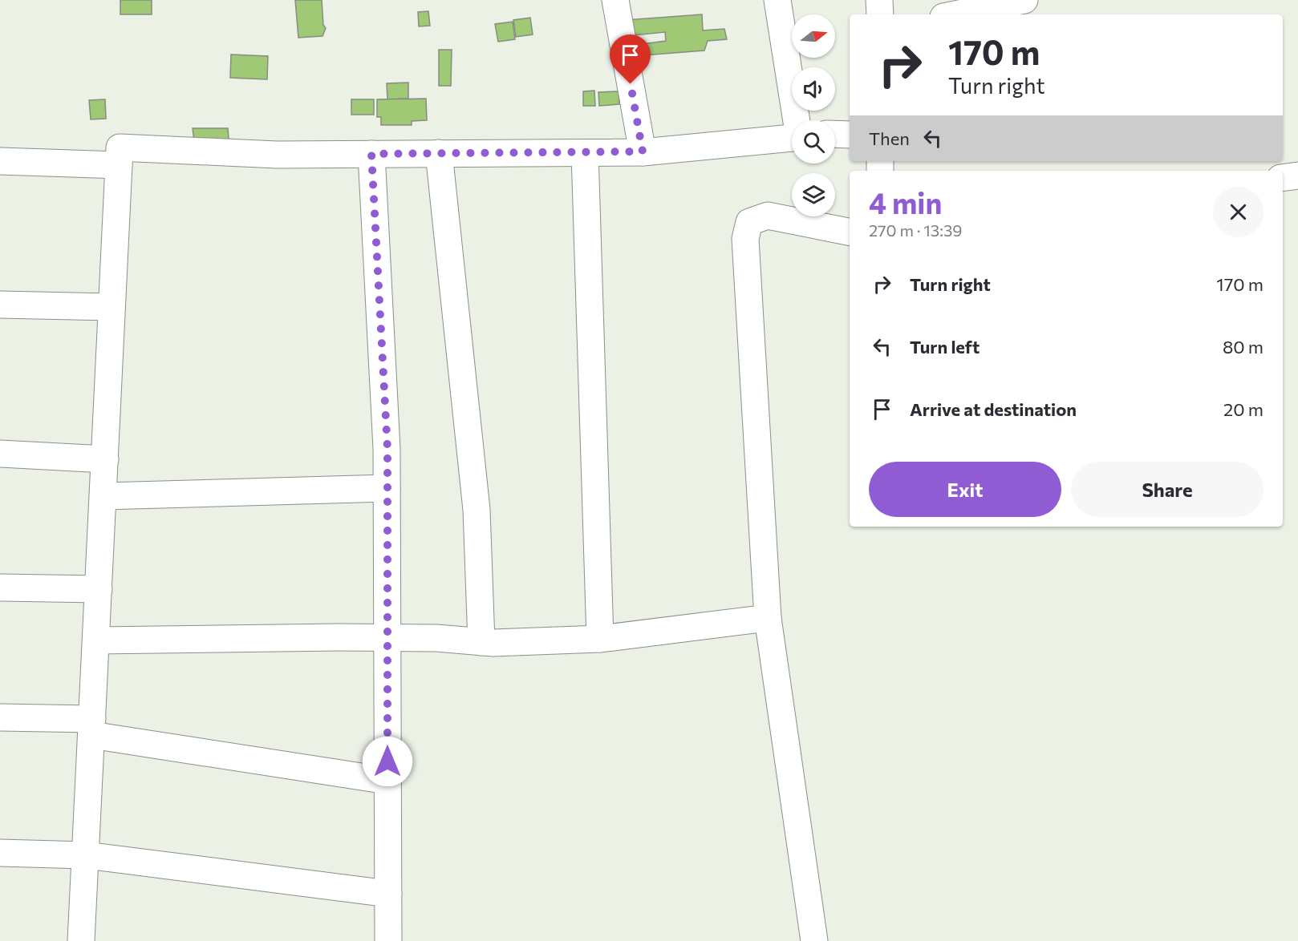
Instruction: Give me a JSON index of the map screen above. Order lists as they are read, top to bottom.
{
  "north": "right",
  "page": {
    "turn": ["170 m", "Turn right"],
    "then": "Then",
    "heading": ["4 min", "270 m · 13:39"],
    "list": [
      {
        "name": "Turn right",
        "value": "170 m"
      },
      {
        "name": "Turn left",
        "value": "80 m"
      },
      {
        "name": "Arrive at destination",
        "value": "20 m"
      }
    ],
    "buttons": ["Exit", "Share"]
  }
}
